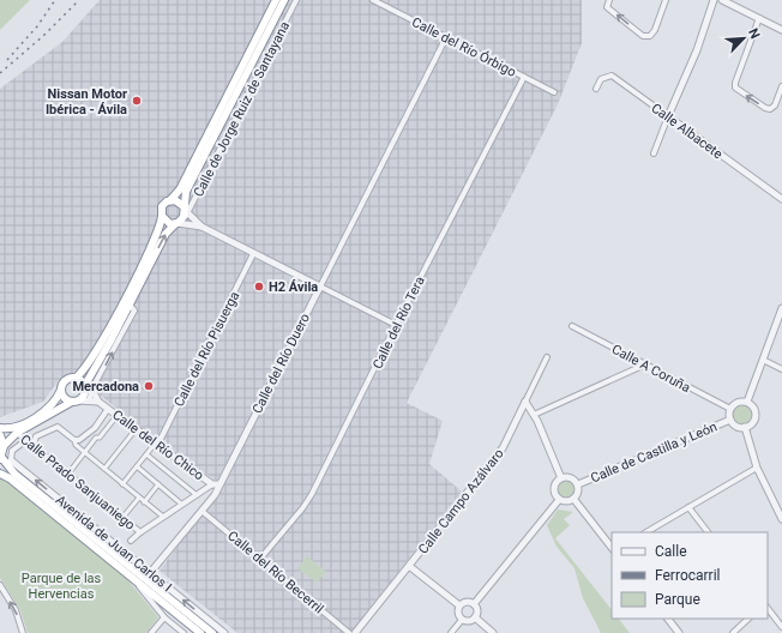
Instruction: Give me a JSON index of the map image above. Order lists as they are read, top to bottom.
{
  "streets": {
    "highway": ["Calle de Jorge Ruiz de Santayana", "Avenida de Juan Carlos I"],
    "street": [
      "Calle del Río Órbigo",
      "Calle Albacete",
      "Calle del Río Tera",
      "Calle del Río Pisuerga",
      "Calle del Río Duero",
      "Calle A Coruña",
      "Calle del Río Chico",
      "Calle de Castilla y León",
      "Calle Prado Sanjuaniego",
      "Calle Campo Azálvaro",
      "Calle del Río Becerril"
    ]
  },
  "crossings": [
    ["Calle del Río Órbigo", "Calle del Río Tera"],
    ["Calle del Río Órbigo", "Calle del Río Duero"],
    ["Calle de Jorge Ruiz de Santayana", "Calle del Río Chico"],
    ["Calle de Jorge Ruiz de Santayana", "Calle Prado Sanjuaniego"],
    ["Calle de Jorge Ruiz de Santayana", "Avenida de Juan Carlos I"],
    ["Calle del Río Tera", "Calle del Río Becerril"],
    ["Calle del Río Pisuerga", "Calle del Río Chico"],
    ["Calle del Río Duero", "Calle del Río Chico"],
    ["Calle del Río Duero", "Avenida de Juan Carlos I"],
    ["Calle del Río Duero", "Calle del Río Becerril"],
    ["Calle A Coruña", "Calle de Castilla y León"]
  ],
  "parks": ["Parque de las Hervencias"],
  "places": ["Nissan Motor Ibérica - Ávila", "H2 Ávila", "Mercadona"],
  "legend": ["Calle", "Ferrocarril", "Parque"],
  "north": "top right"
}
